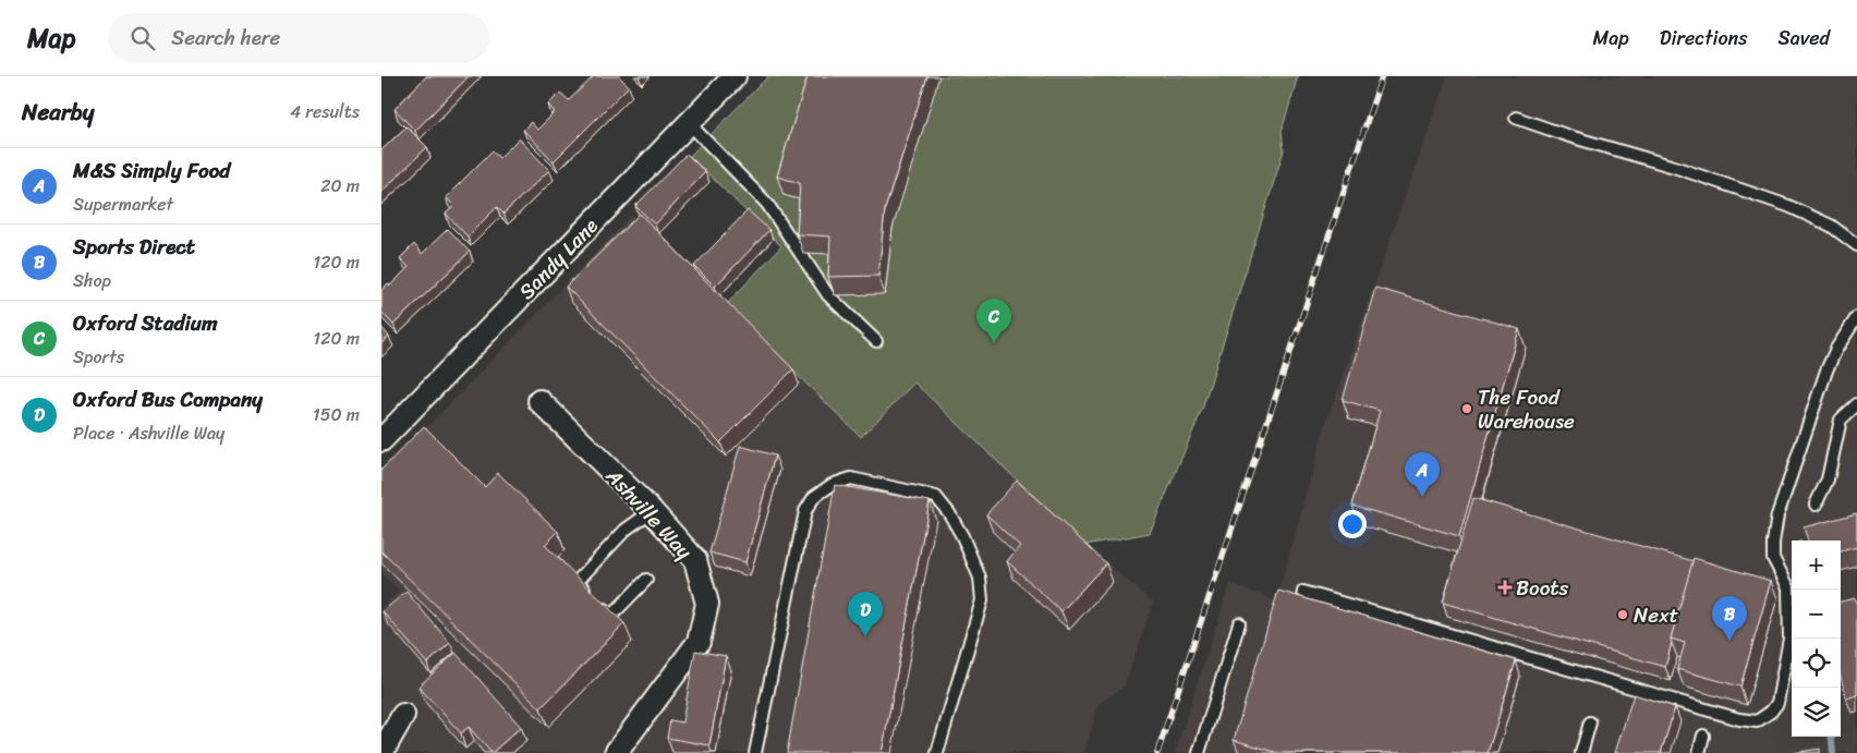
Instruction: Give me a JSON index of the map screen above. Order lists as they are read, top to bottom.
{
  "streets": {
    "street": ["Sandy Lane", "Ashville Way"]
  },
  "places": {
    "other": ["The Food Warehouse", "Next"],
    "health": ["Boots"]
  },
  "page": {
    "header": "Map",
    "search": "Search here",
    "nav": ["Map", "Directions", "Saved"],
    "heading": ["Nearby", "4 results"],
    "list": [
      {
        "mark": "A",
        "name": "M&S Simply Food",
        "note": "Supermarket",
        "value": "20 m"
      },
      {
        "mark": "B",
        "name": "Sports Direct",
        "note": "Shop",
        "value": "120 m"
      },
      {
        "mark": "C",
        "name": "Oxford Stadium",
        "note": "Sports",
        "value": "120 m"
      },
      {
        "mark": "D",
        "name": "Oxford Bus Company",
        "note": "Place · Ashville Way",
        "value": "150 m"
      }
    ],
    "pins": [
      "C",
      "A",
      "D",
      "B"
    ],
    "map_buttons": ["+", "−"]
  }
}
